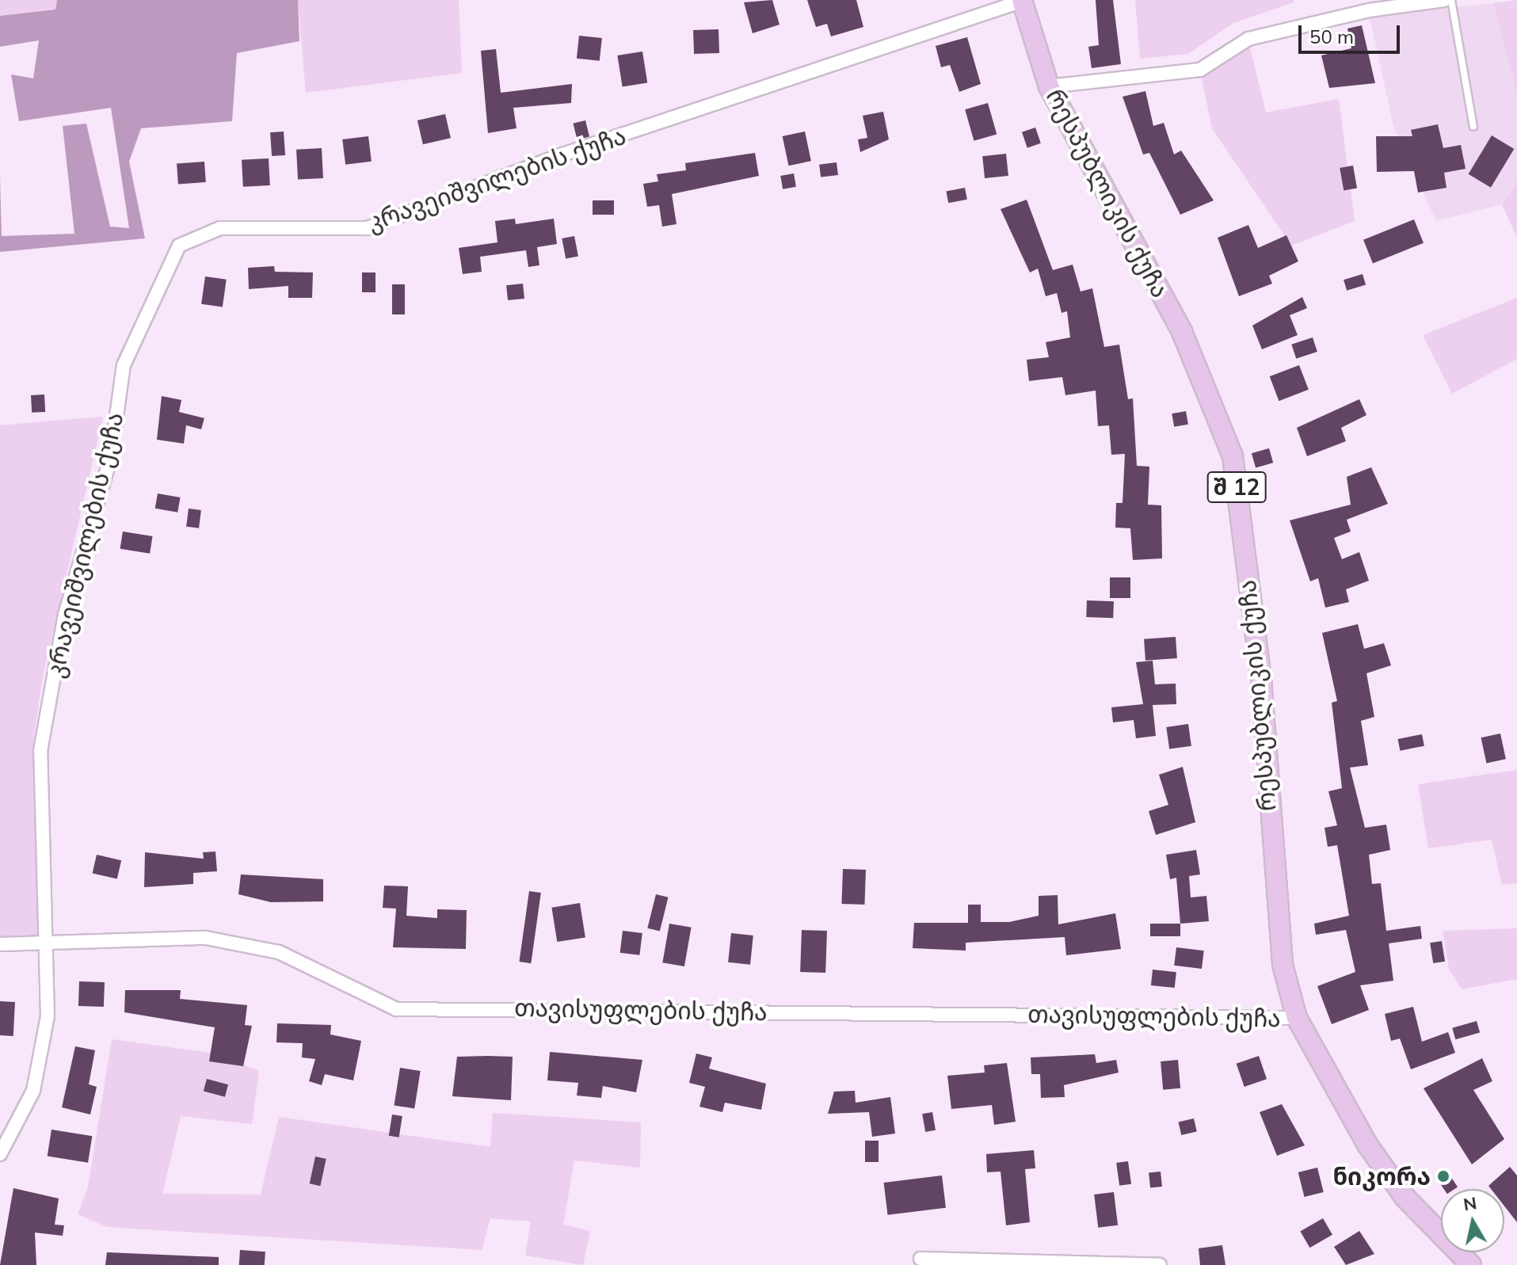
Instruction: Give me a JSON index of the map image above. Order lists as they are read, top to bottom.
{
  "streets": {
    "main road": ["რესპუბლიკის ქუჩა", "შ 12"],
    "street": ["კრავეიშვილების ქუჩა", "თავისუფლების ქუჩა"]
  },
  "crossings": [
    ["კრავეიშვილების ქუჩა", "რესპუბლიკის ქუჩა"],
    ["კრავეიშვილების ქუჩა", "თავისუფლების ქუჩა"],
    ["რესპუბლიკის ქუჩა", "თავისუფლების ქუჩა"]
  ],
  "places": ["ნიკორა"],
  "scale_bar": "50 m",
  "north": "top"
}
